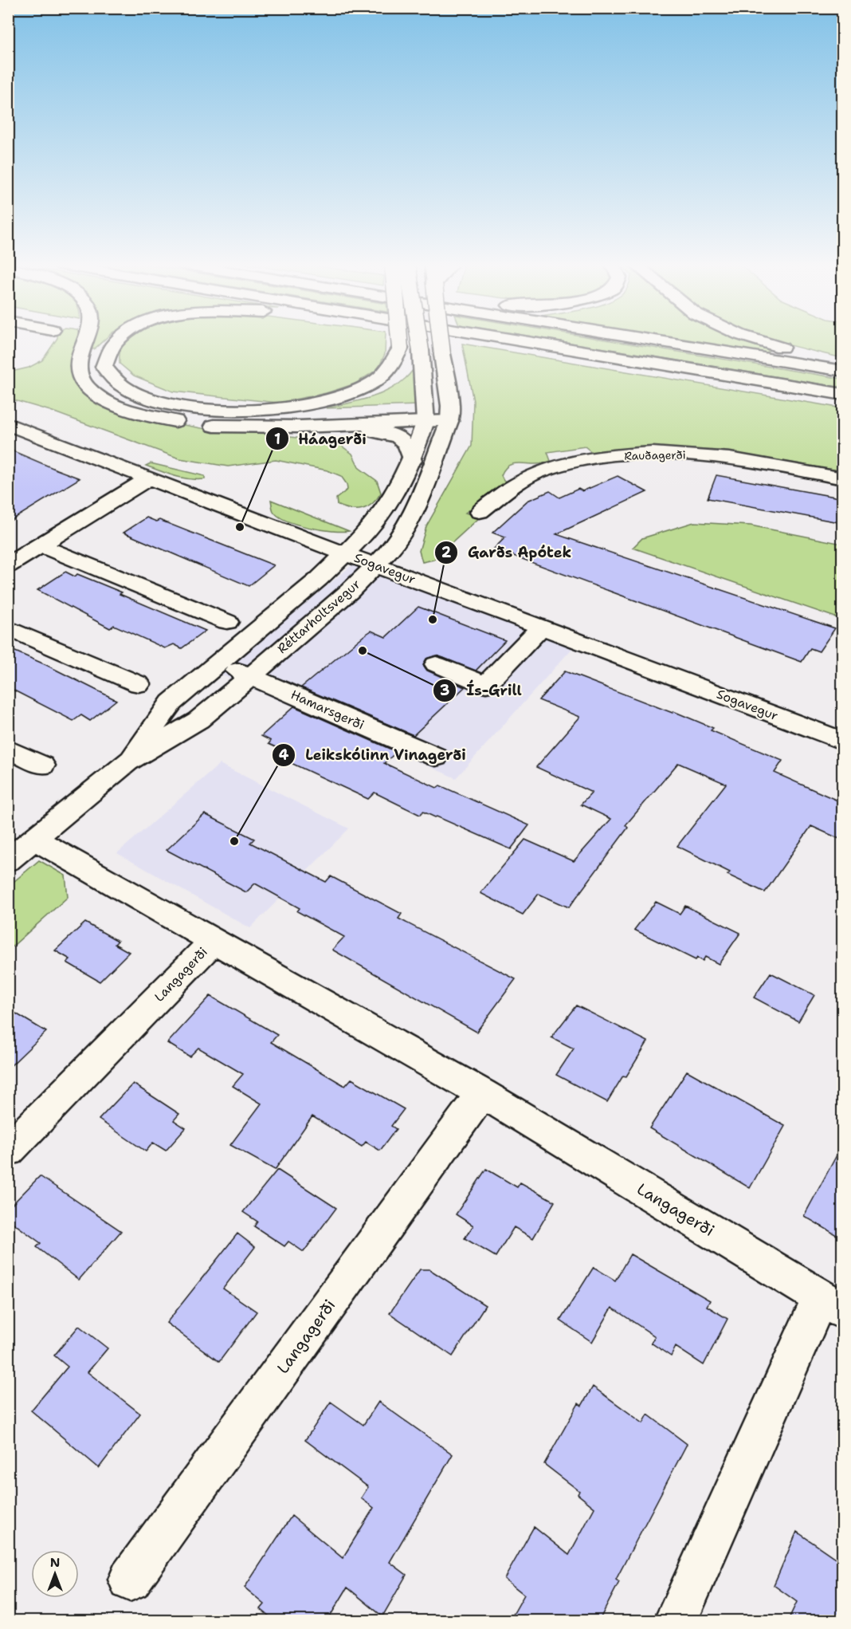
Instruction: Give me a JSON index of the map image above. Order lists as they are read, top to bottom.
{
  "streets": {
    "main road": [
      "Rauðagerði",
      "Sogavegur",
      "Réttarholtsvegur",
      "Hamarsgerði",
      "Langagerði"
    ]
  },
  "crossings": [
    ["Sogavegur", "Réttarholtsvegur"],
    ["Réttarholtsvegur", "Hamarsgerði"],
    ["Réttarholtsvegur", "Langagerði"]
  ],
  "places": [
    "Háagerði",
    "Garðs Apótek",
    "Ís-Grill",
    "Leikskólinn Vinagerði"
  ],
  "north": "top"
}
